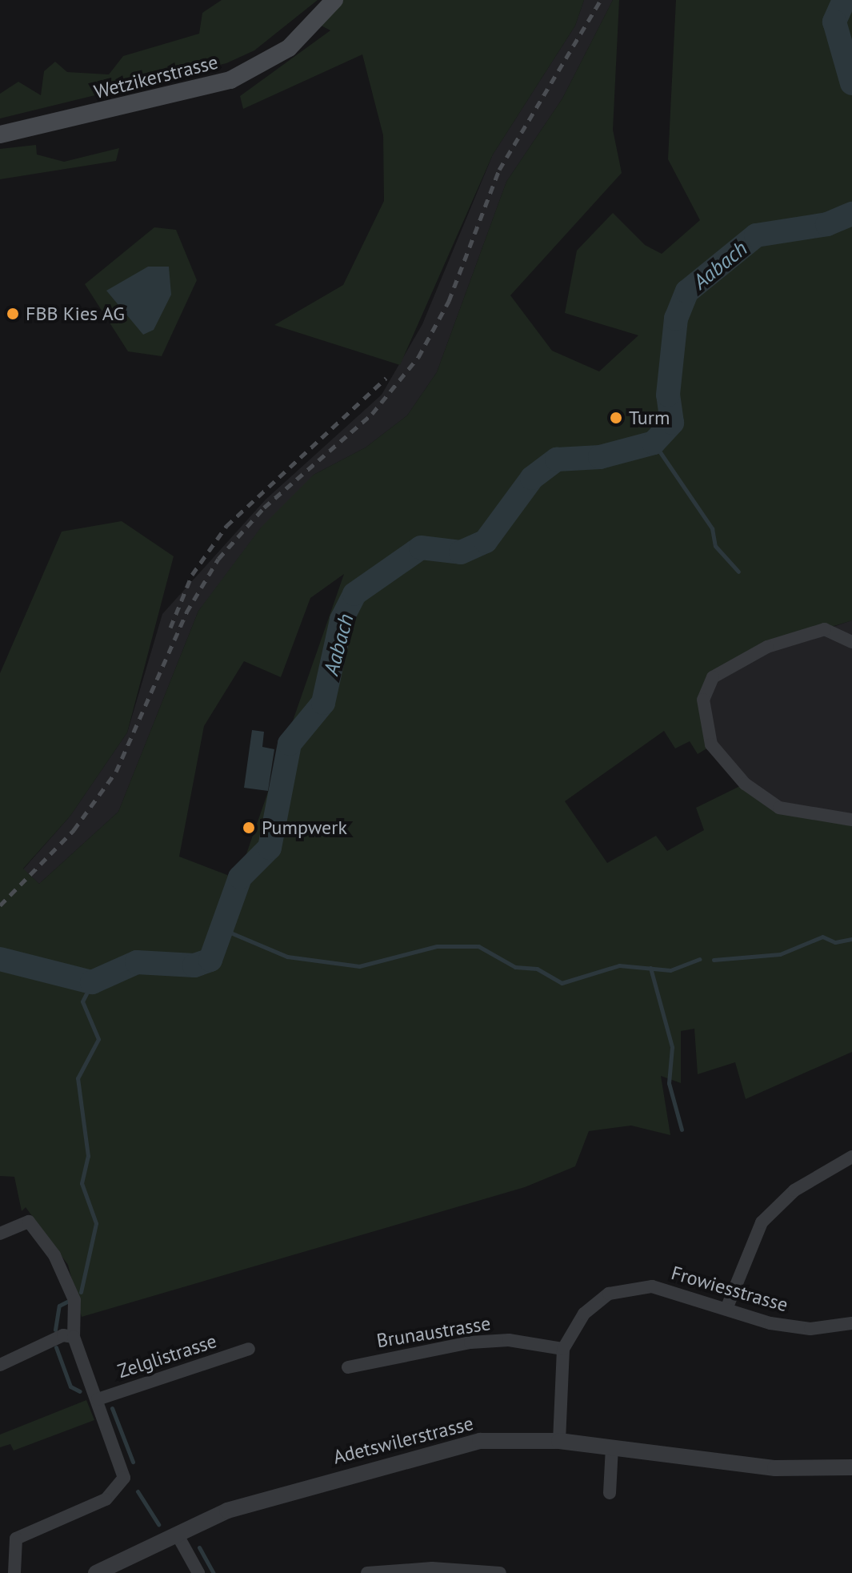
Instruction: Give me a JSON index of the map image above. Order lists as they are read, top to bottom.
{
  "streets": {
    "main road": ["Wetzikerstrasse"],
    "street": [
      "Frowiesstrasse",
      "Brunaustrasse",
      "Zelglistrasse",
      "Adetswilerstrasse"
    ]
  },
  "crossings": [
    ["Frowiesstrasse", "Brunaustrasse"]
  ],
  "water": ["Aabach"],
  "places": ["FBB Kies AG", "Turm", "Pumpwerk"]
}
